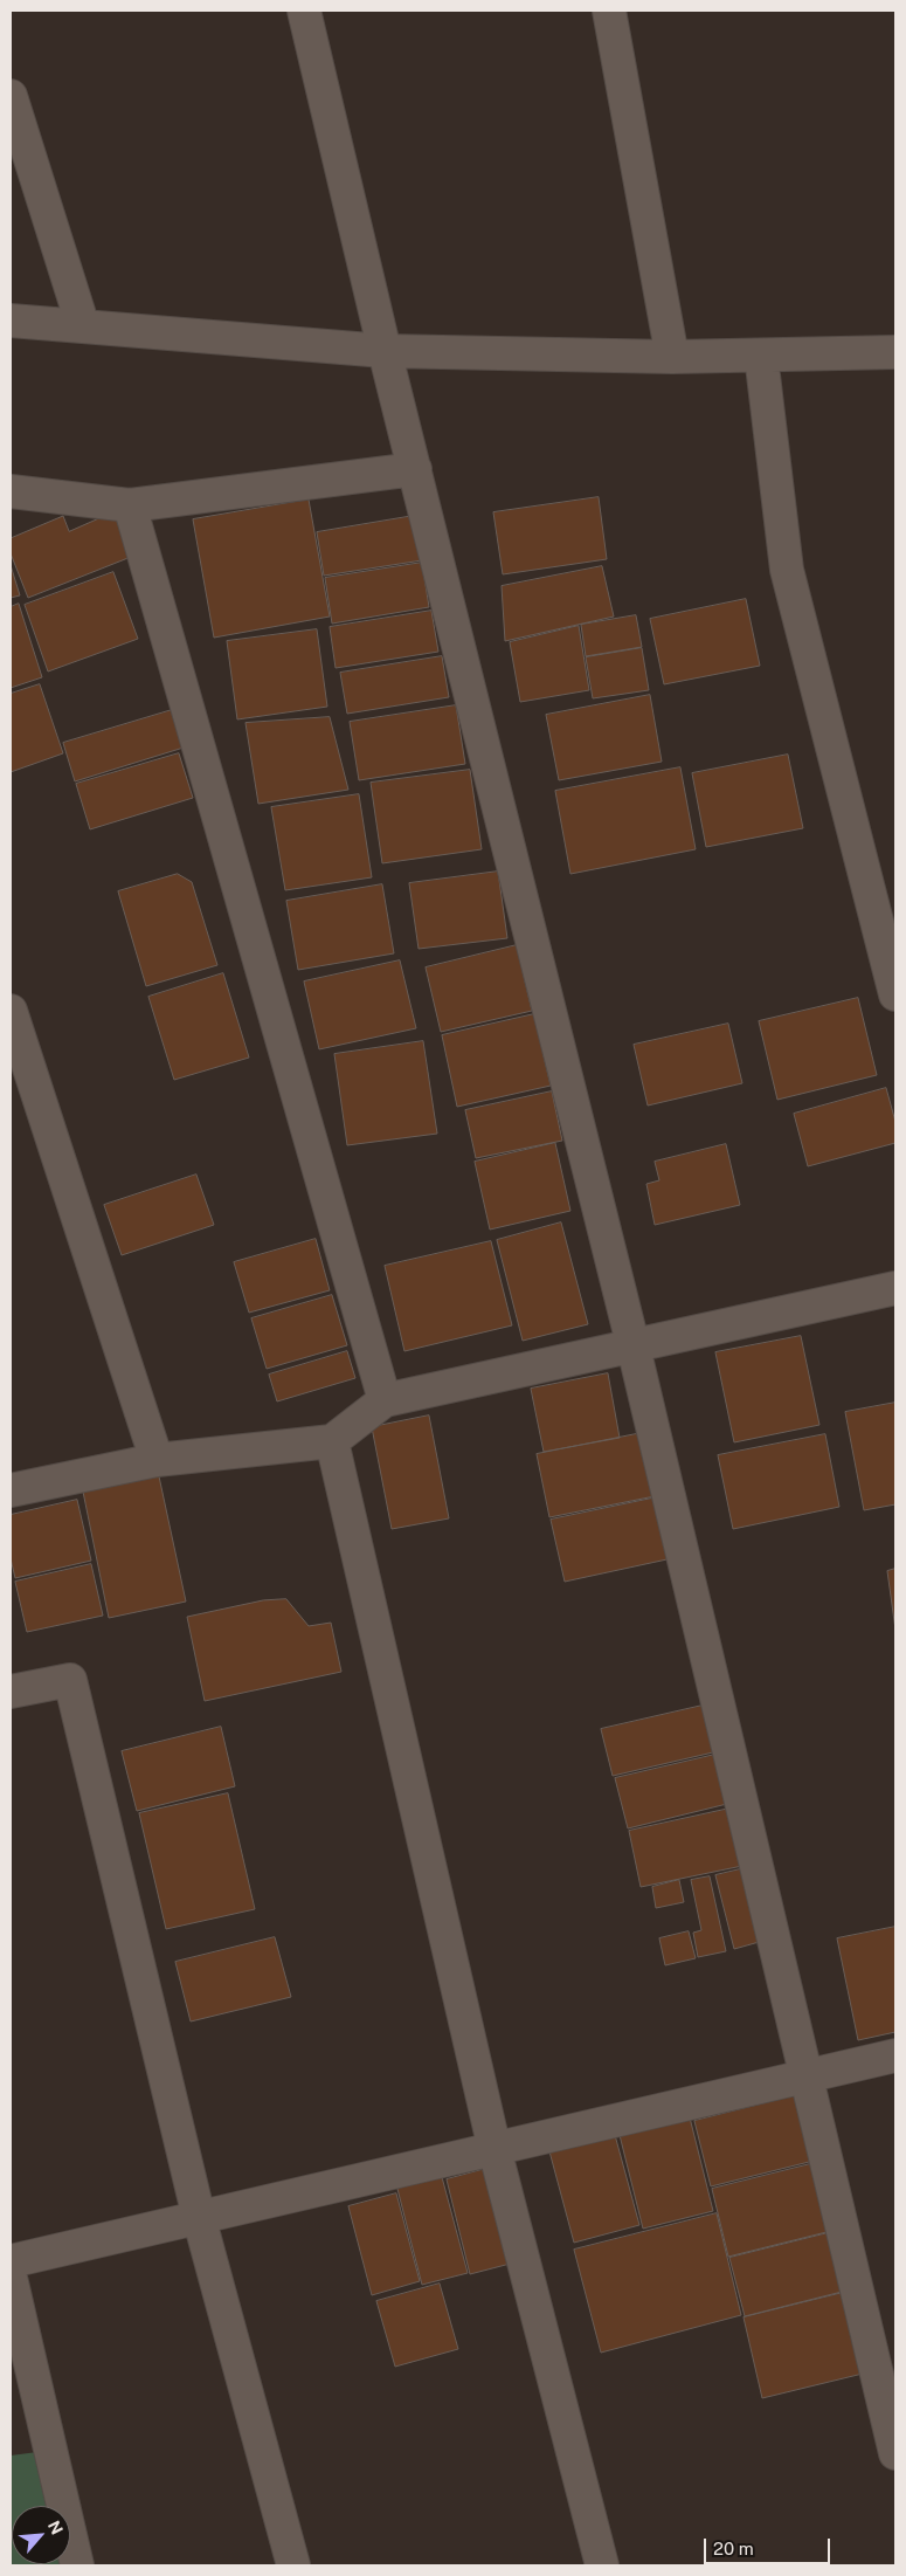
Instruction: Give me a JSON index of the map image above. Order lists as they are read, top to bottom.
{
  "scale_bar": "20 m",
  "north": "top right"
}
